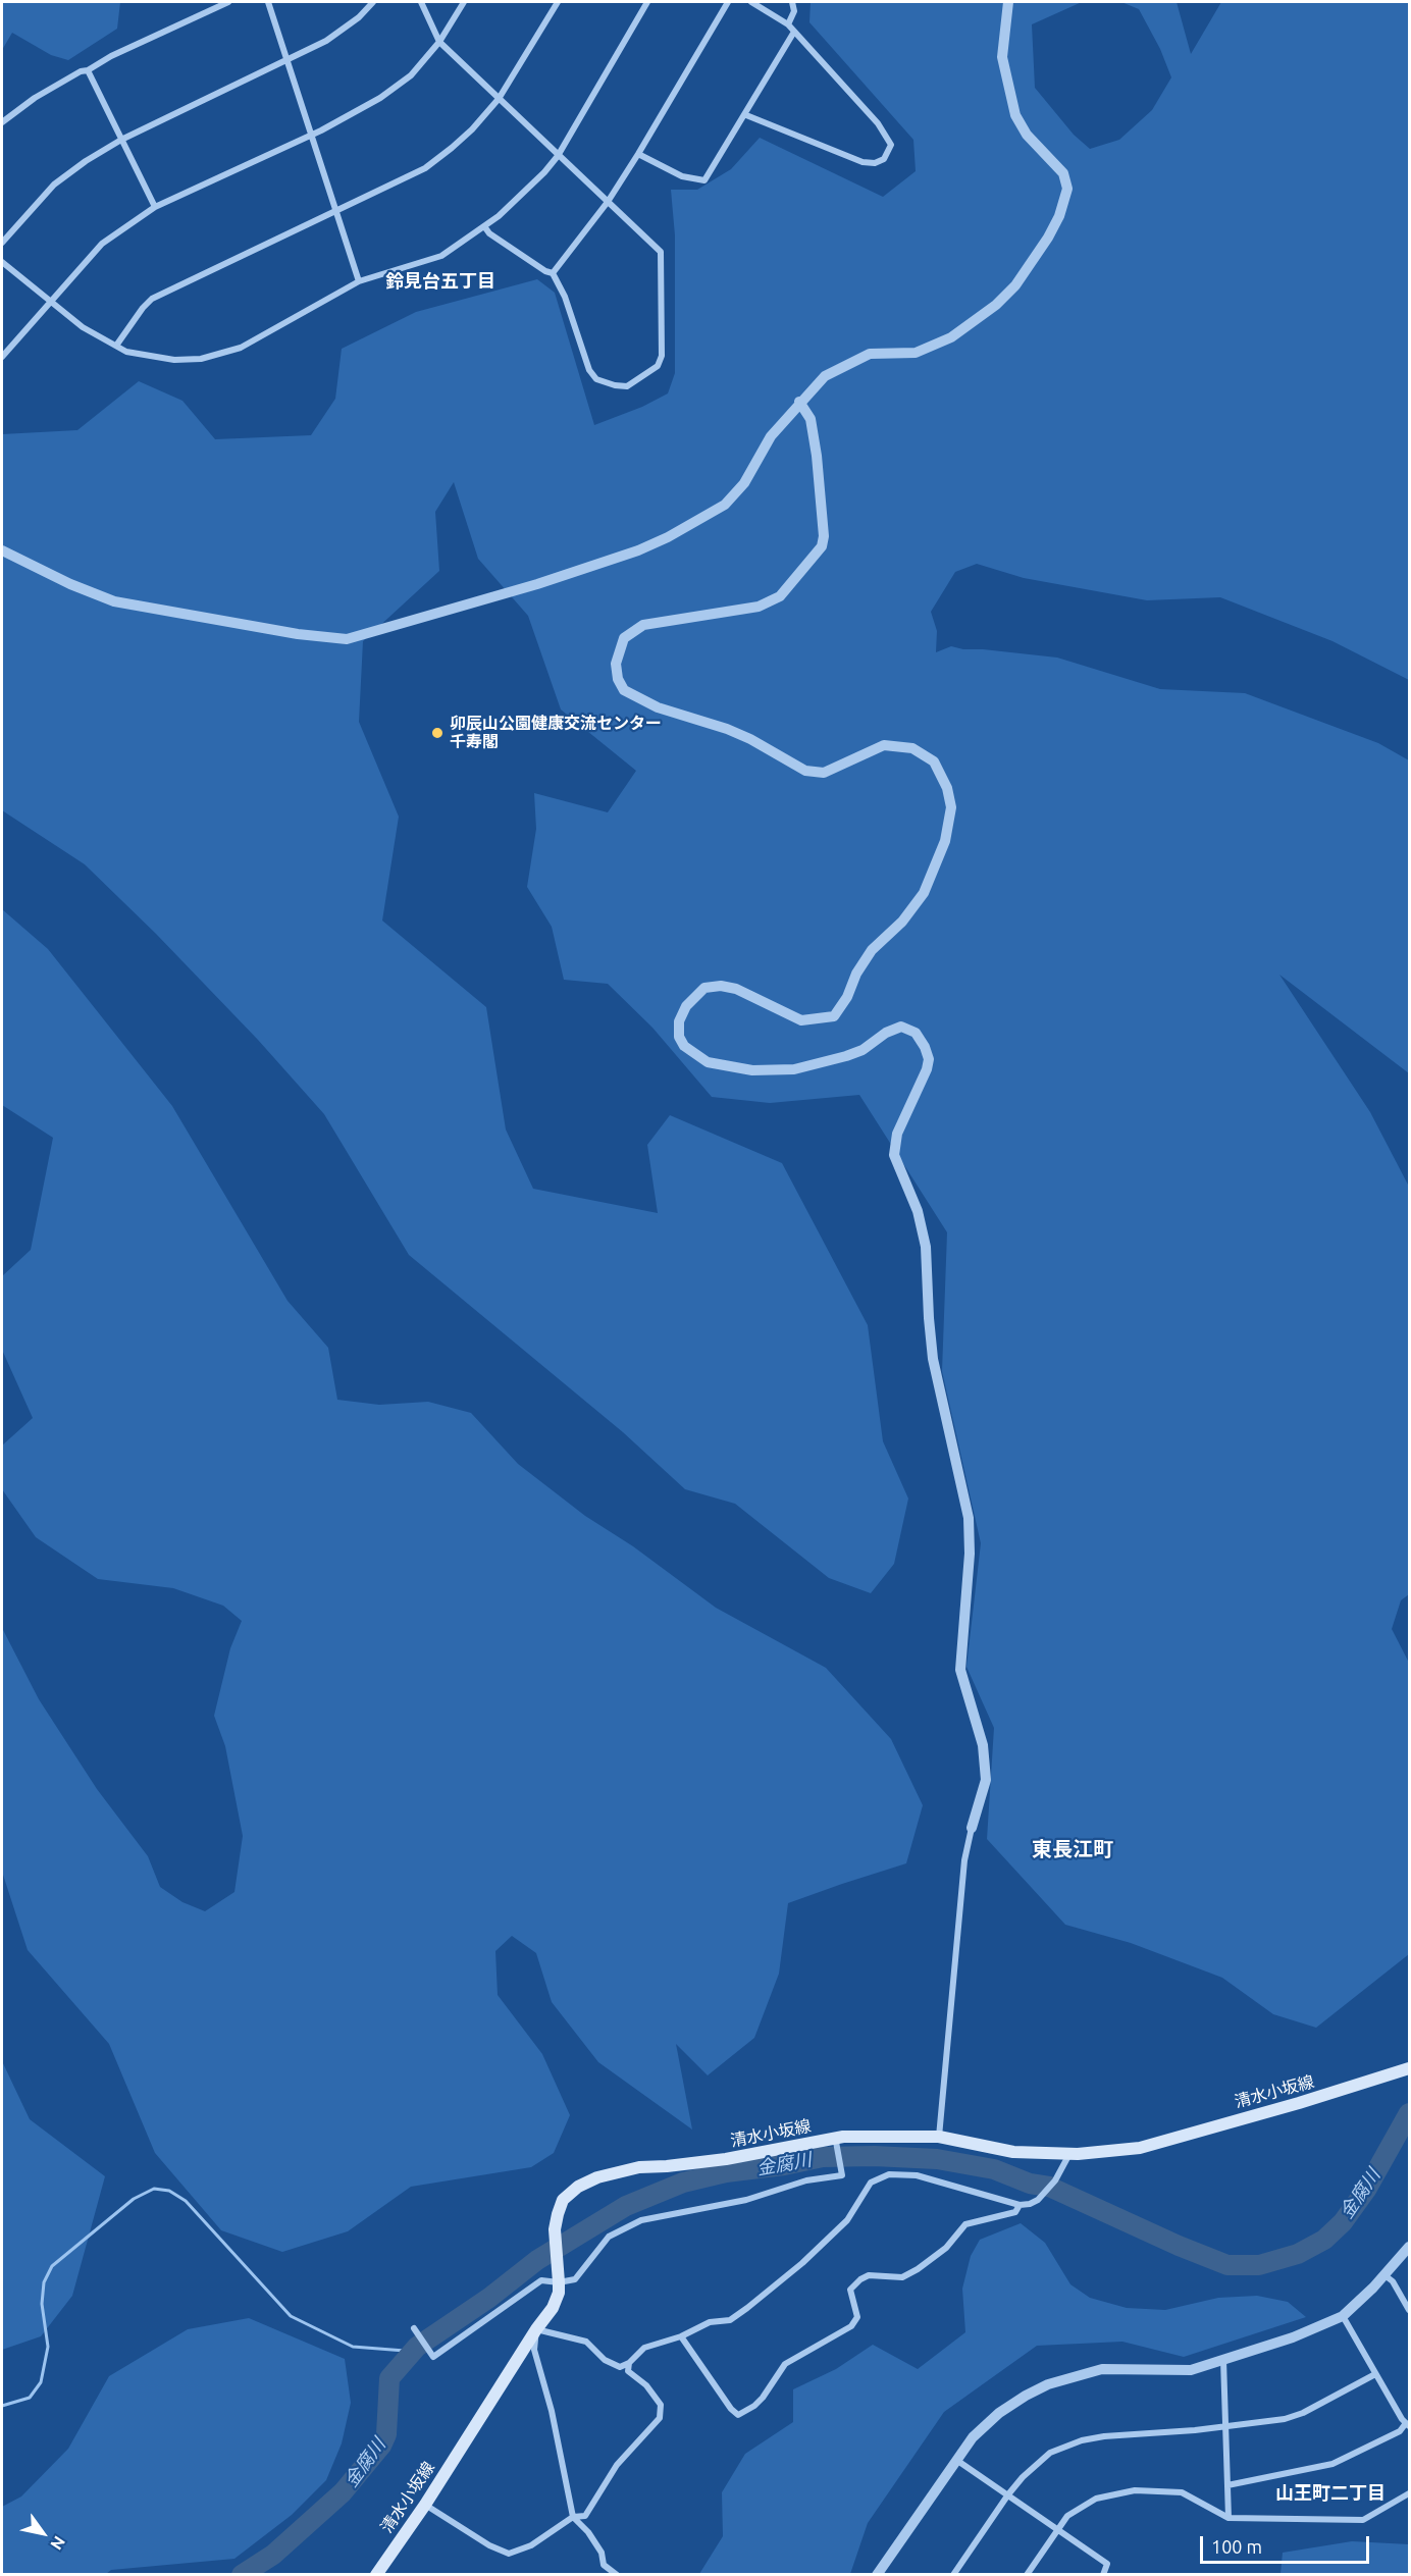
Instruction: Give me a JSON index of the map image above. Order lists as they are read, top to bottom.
{
  "streets": {
    "main road": ["清水小坂線"]
  },
  "districts": ["鈴見台五丁目", "東長江町", "山王町二丁目"],
  "water": ["金腐川"],
  "places": ["卯辰山公園健康交流センター 千寿閣"],
  "scale_bar": "100 m",
  "north": "bottom right"
}
